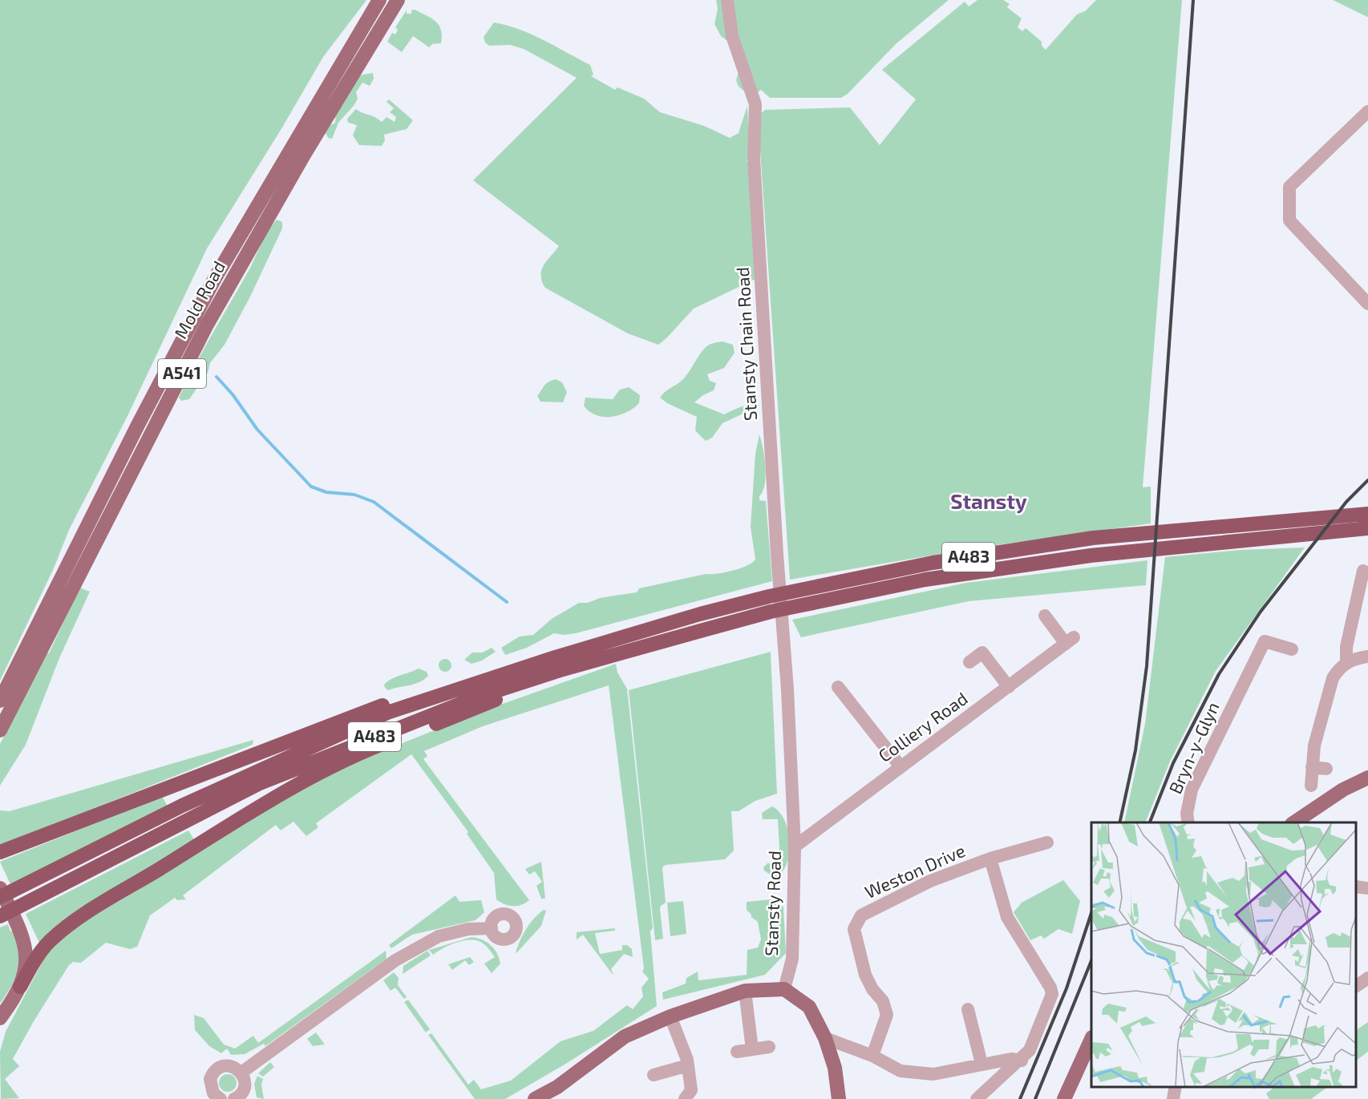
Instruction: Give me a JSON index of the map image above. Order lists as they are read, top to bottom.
{
  "streets": {
    "highway": ["A483"],
    "main road": ["Mold Road", "A541"],
    "street": [
      "Stansty Chain Road",
      "Colliery Road",
      "Bryn-y-Glyn",
      "Weston Drive",
      "Stansty Road"
    ]
  },
  "crossings": [
    ["Stansty Chain Road", "Stansty Road"],
    ["Colliery Road", "Stansty Road"]
  ],
  "districts": ["Stansty"]
}
